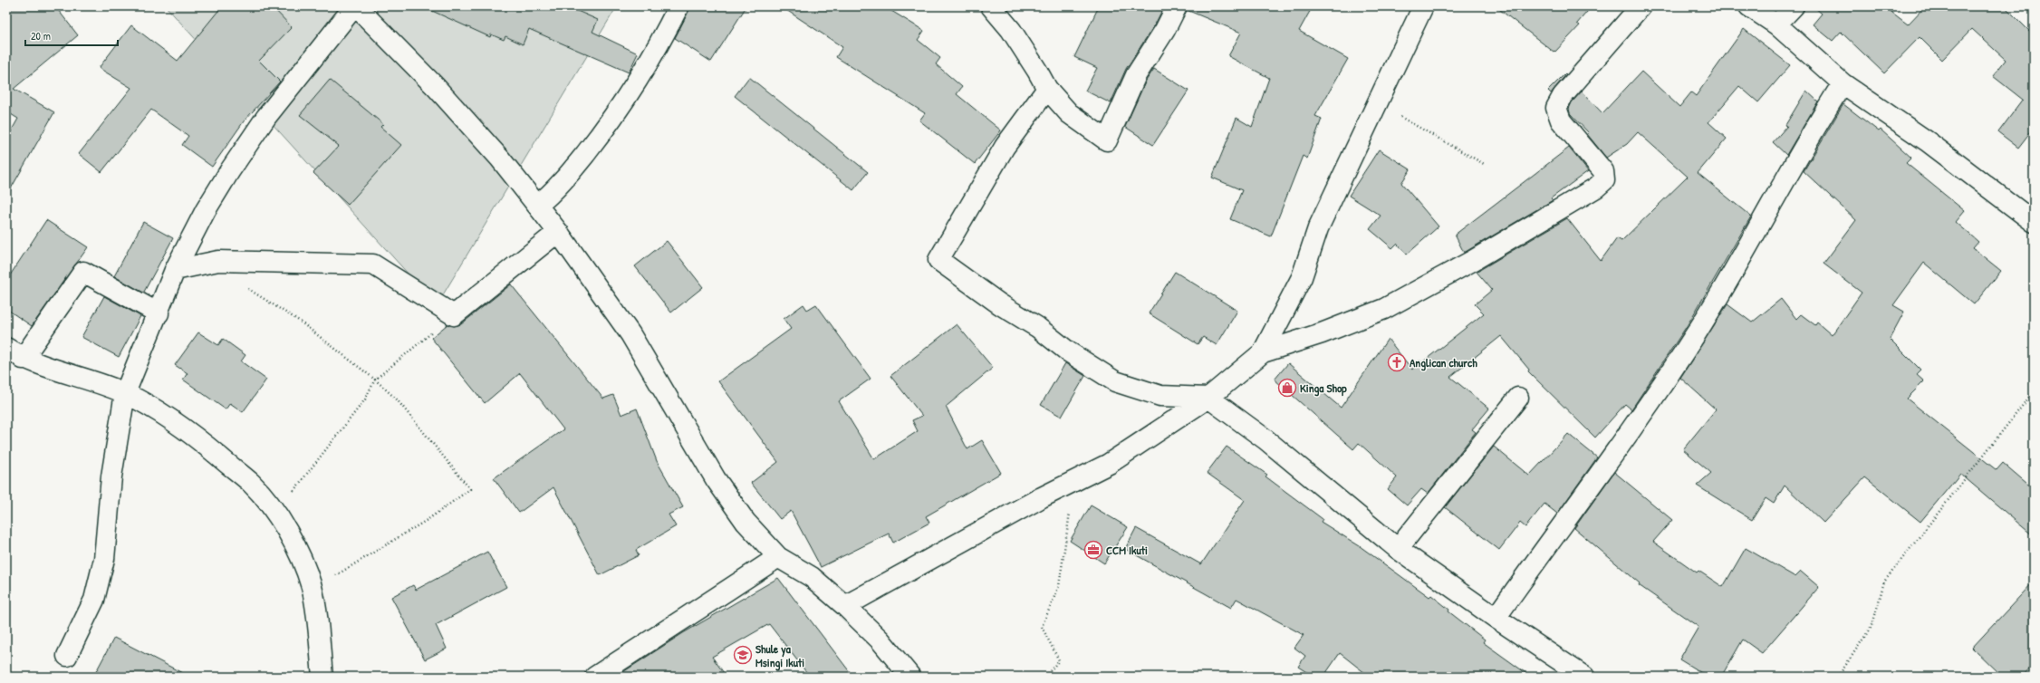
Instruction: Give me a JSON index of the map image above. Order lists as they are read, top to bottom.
{
  "places": {
    "church": ["Anglican church"],
    "shop": ["Kinga Shop"],
    "office": ["CCM Ikuti"],
    "school or university": ["Shule ya Msingi Ikuti"]
  },
  "scale_bar": "20 m"
}
